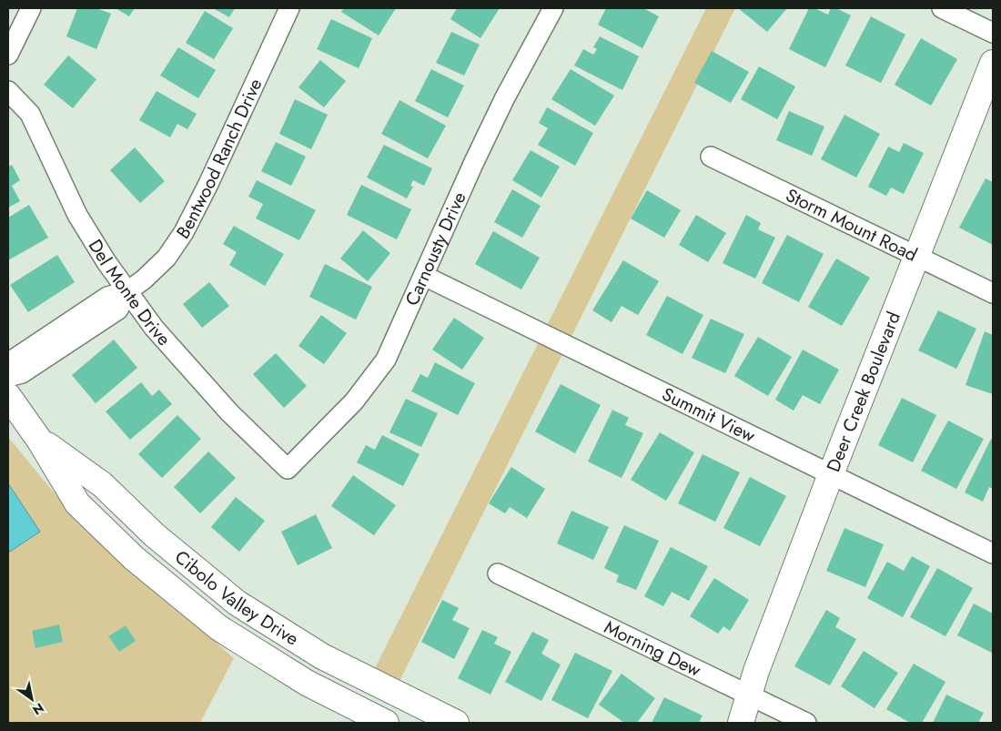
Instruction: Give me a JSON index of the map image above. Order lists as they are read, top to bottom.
{
  "streets": {
    "main road": ["Deer Creek Boulevard", "Cibolo Valley Drive"],
    "street": [
      "Bentwood Ranch Drive",
      "Storm Mount Road",
      "Carnousty Drive",
      "Del Monte Drive",
      "Summit View",
      "Morning Dew"
    ]
  },
  "crossings": [
    ["Bentwood Ranch Drive", "Del Monte Drive"],
    ["Storm Mount Road", "Deer Creek Boulevard"],
    ["Carnousty Drive", "Del Monte Drive"],
    ["Carnousty Drive", "Summit View"],
    ["Deer Creek Boulevard", "Summit View"],
    ["Deer Creek Boulevard", "Morning Dew"]
  ],
  "north": "bottom right"
}
